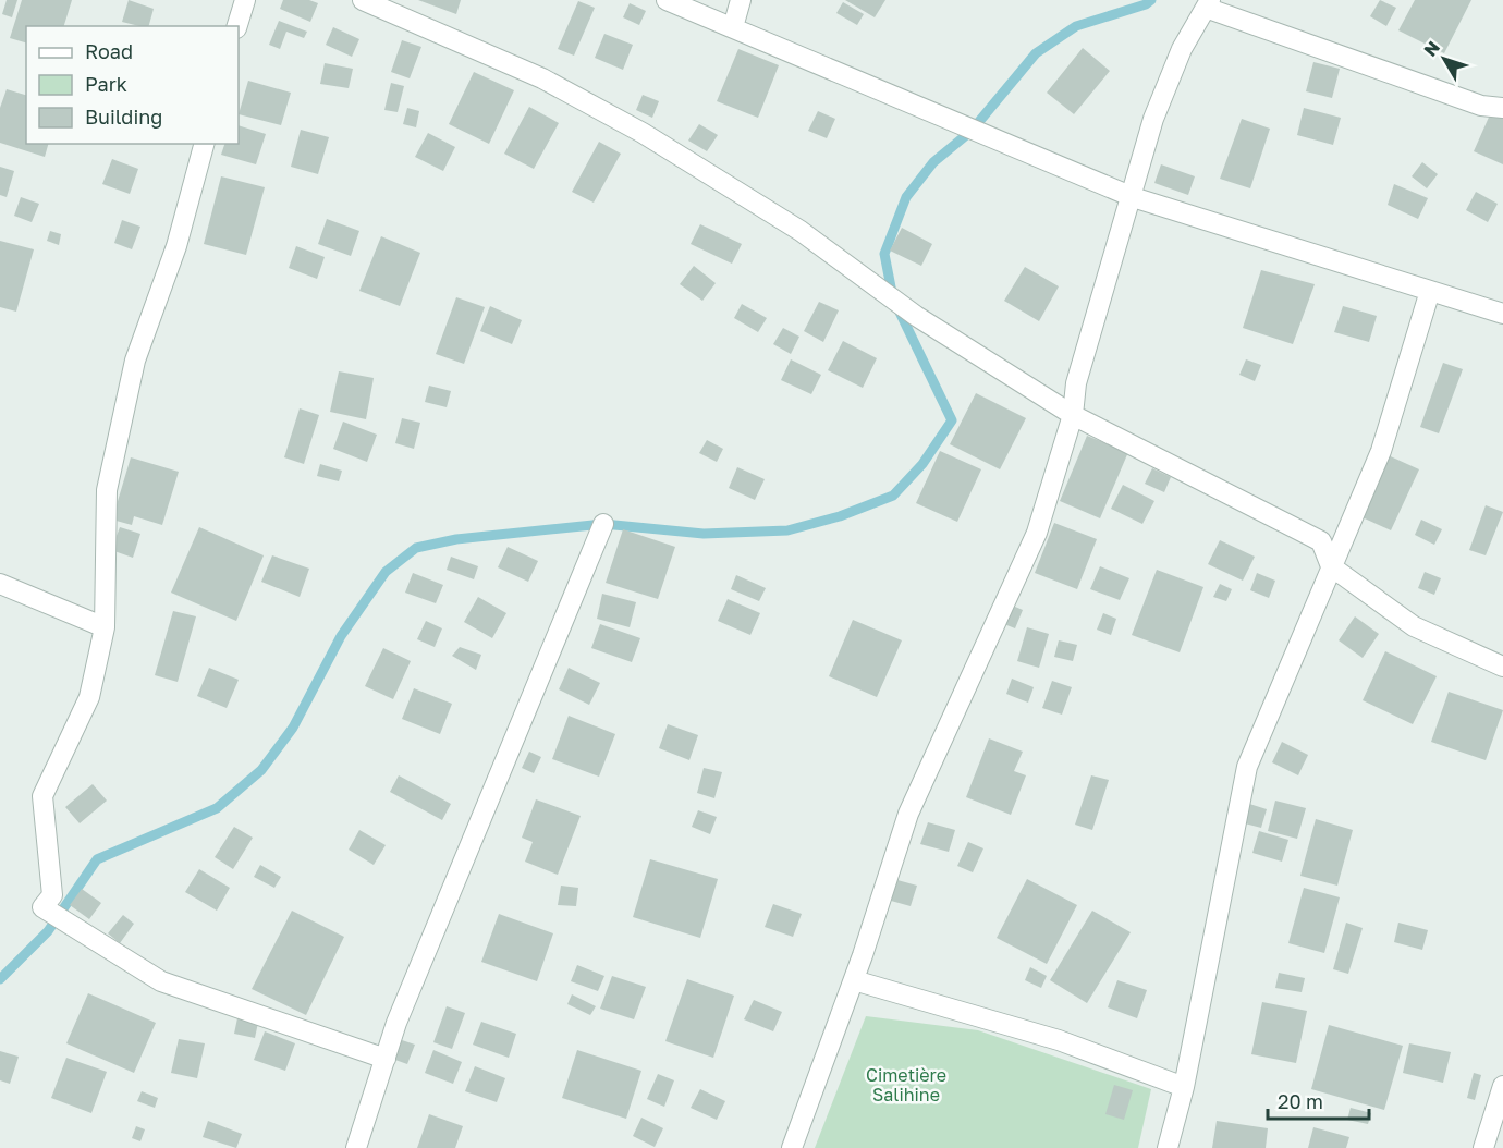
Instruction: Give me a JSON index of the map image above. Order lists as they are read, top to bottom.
{
  "parks": ["Cimetière Salihine"],
  "legend": ["Road", "Park", "Building"],
  "scale_bar": "20 m",
  "north": "top left"
}
